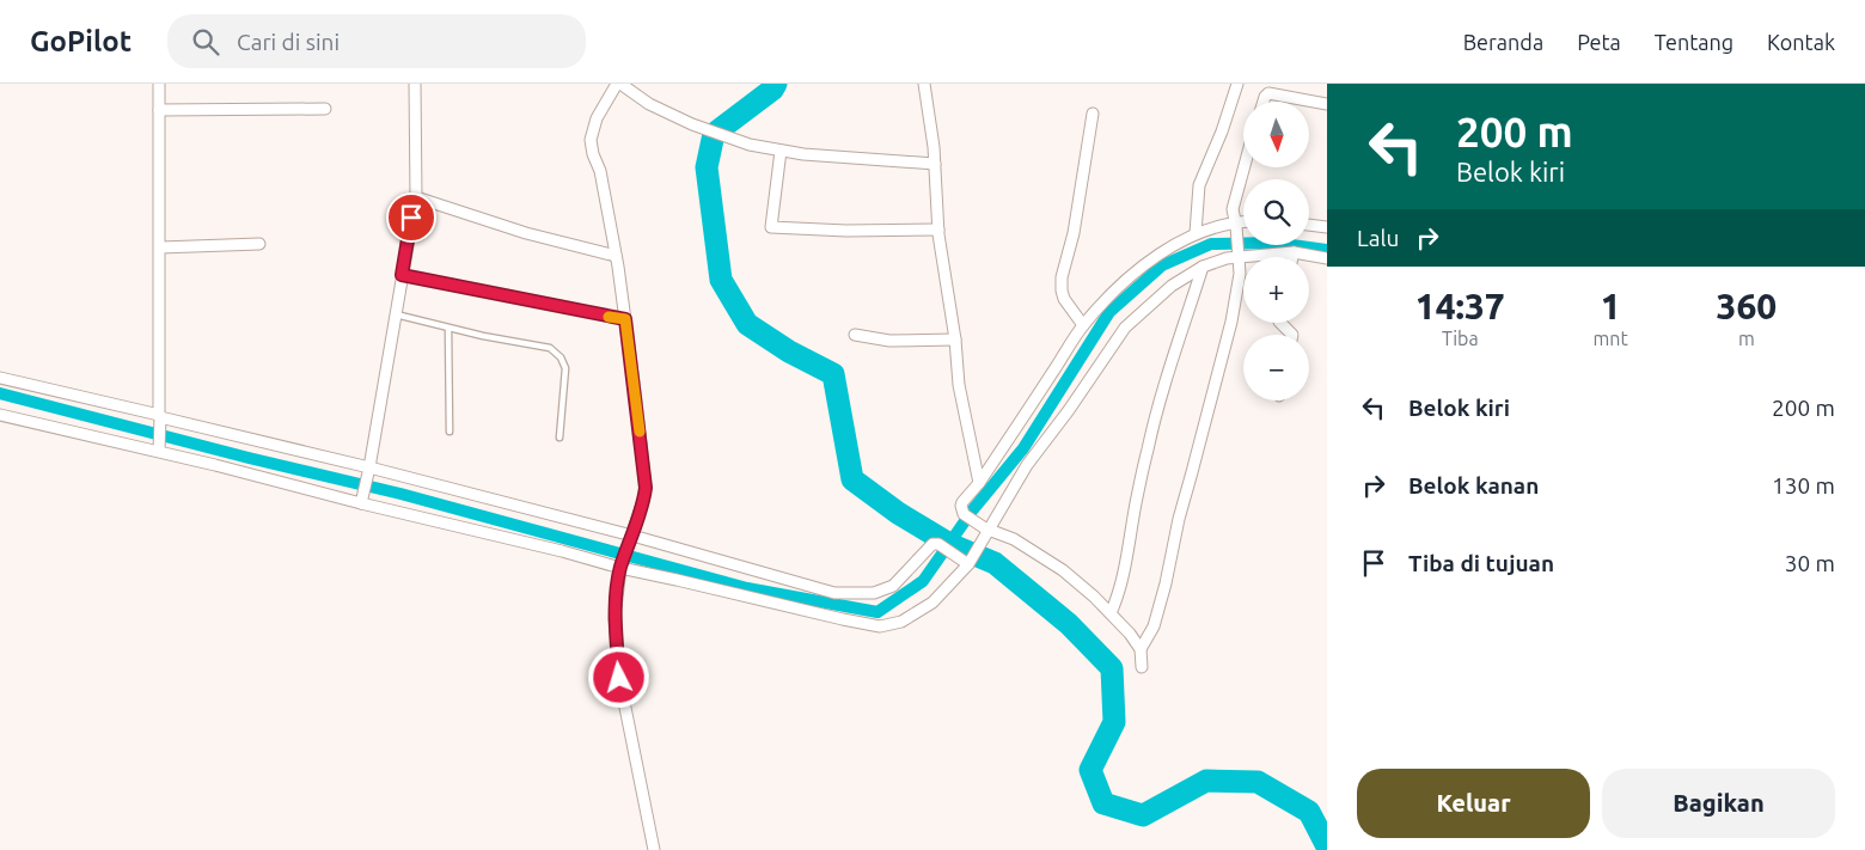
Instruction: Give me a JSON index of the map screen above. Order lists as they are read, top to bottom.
{
  "north": "bottom",
  "page": {
    "header": "GoPilot",
    "search": "Cari di sini",
    "nav": [
      "Beranda",
      "Peta",
      "Tentang",
      "Kontak"
    ],
    "turn": ["200 m", "Belok kiri"],
    "map_buttons": ["+", "−"],
    "then": "Lalu",
    "eta": [
      "14:37",
      "Tiba",
      "1",
      "mnt",
      "360",
      "m"
    ],
    "list": [
      {
        "name": "Belok kiri",
        "value": "200 m"
      },
      {
        "name": "Belok kanan",
        "value": "130 m"
      },
      {
        "name": "Tiba di tujuan",
        "value": "30 m"
      }
    ],
    "buttons": ["Keluar", "Bagikan"]
  }
}
